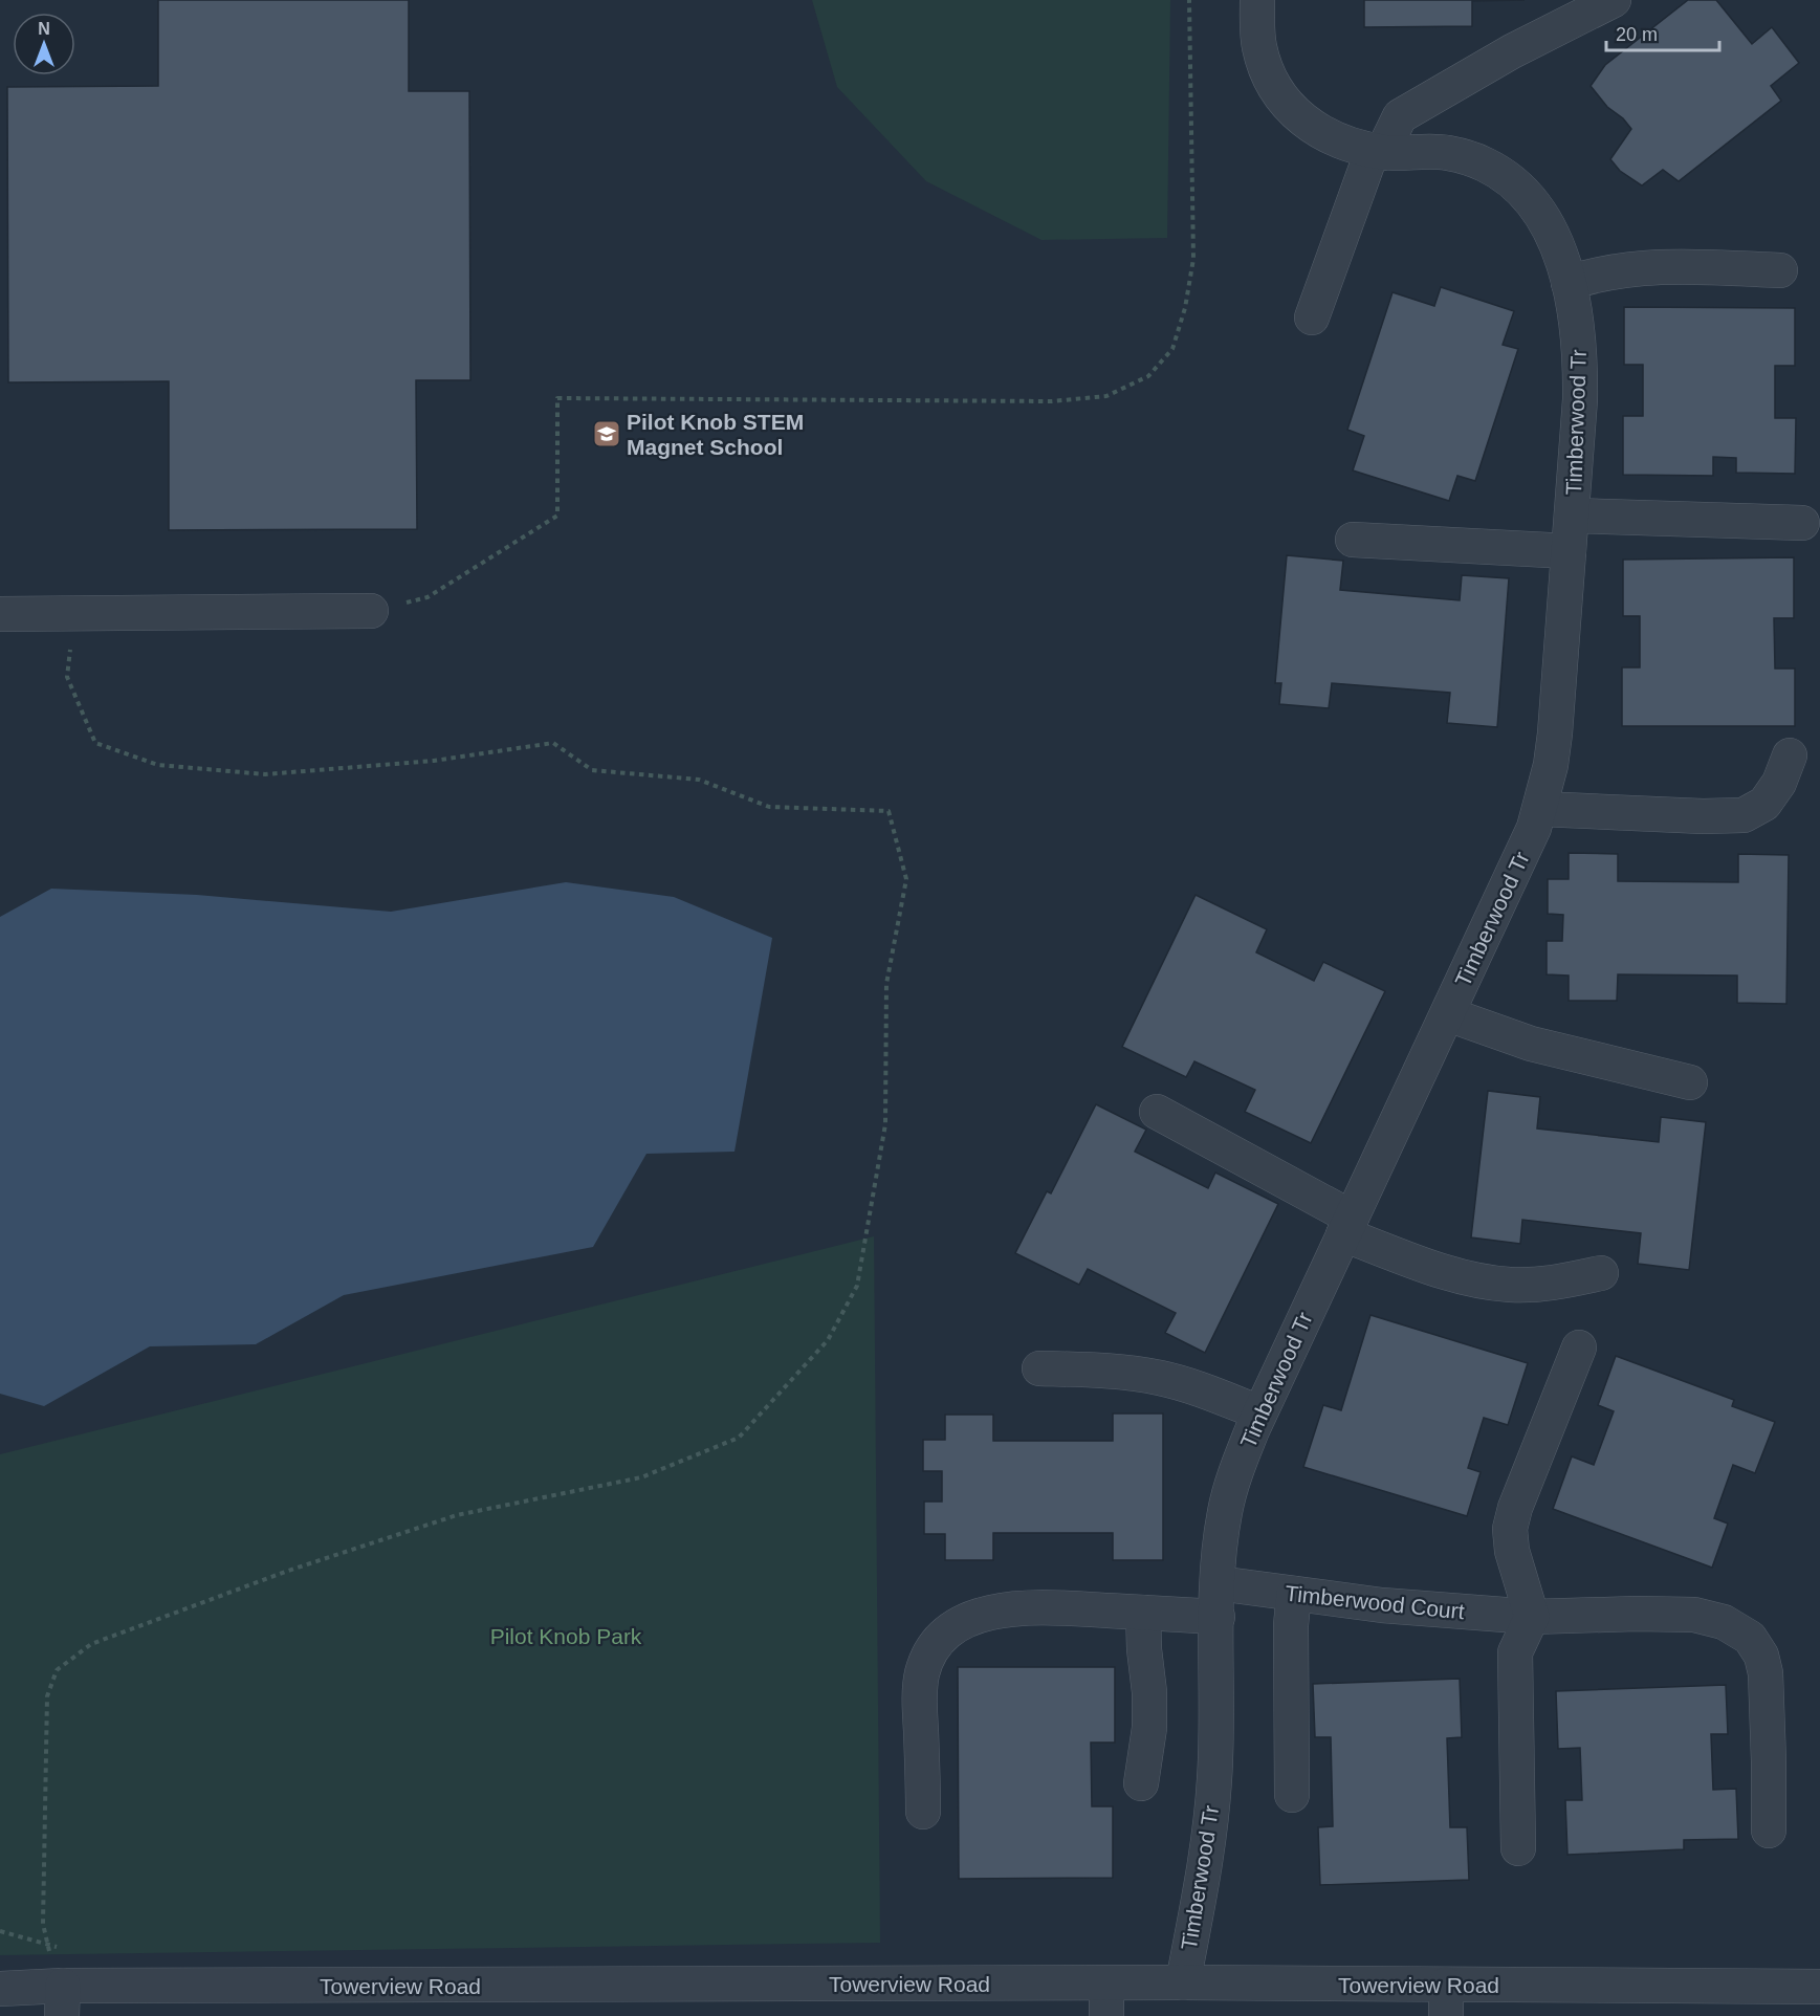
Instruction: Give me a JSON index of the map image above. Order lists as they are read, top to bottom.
{
  "streets": {
    "street": ["Timberwood Tr", "Timberwood Court", "Towerview Road"]
  },
  "crossings": [
    ["Timberwood Tr", "Timberwood Court"],
    ["Timberwood Tr", "Towerview Road"]
  ],
  "parks": ["Pilot Knob Park"],
  "places": {
    "school or university": ["Pilot Knob STEM Magnet School"]
  },
  "scale_bar": "20 m",
  "north": "top"
}
